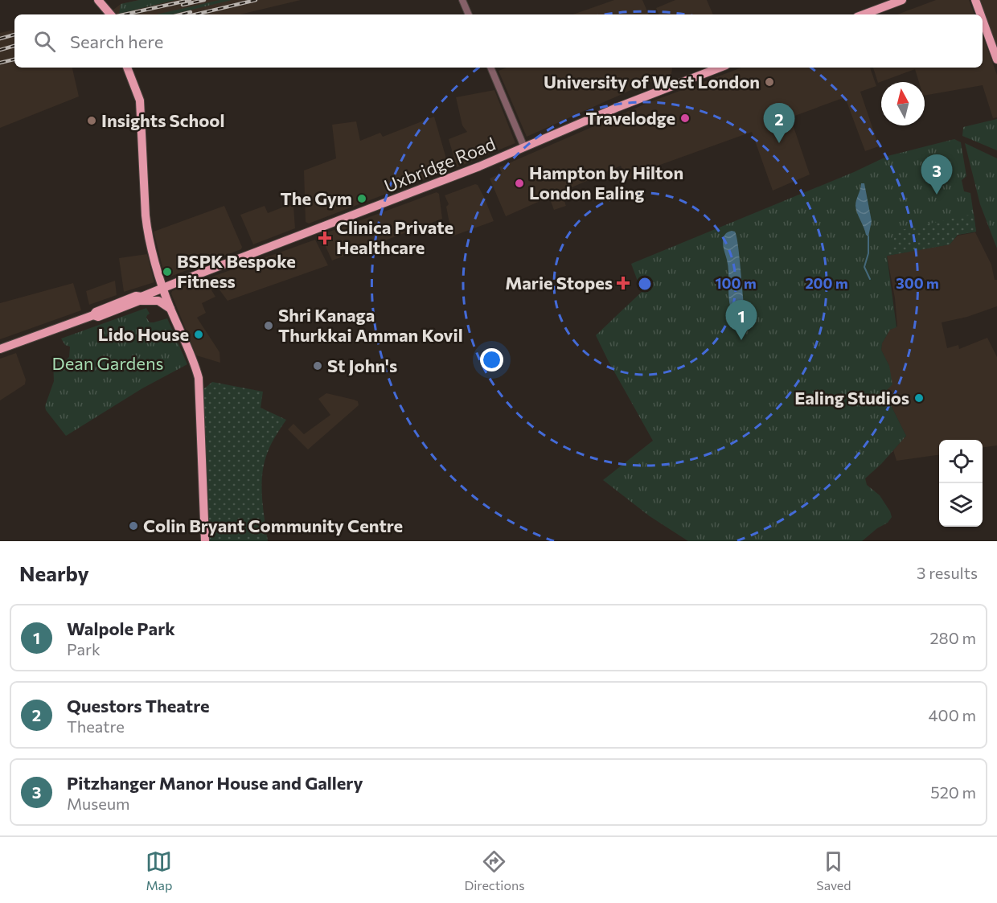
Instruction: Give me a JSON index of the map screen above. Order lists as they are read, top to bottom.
{
  "streets": {
    "main road": ["Uxbridge Road"]
  },
  "parks": ["Dean Gardens"],
  "places": {
    "other": [
      "University of West London",
      "Travelodge",
      "Insights School",
      "Hampton by Hilton London Ealing",
      "The Gym",
      "BSPK Bespoke Fitness",
      "Shri Kanaga Thurkkai Amman Kovil",
      "Lido House",
      "St John's",
      "Ealing Studios",
      "Colin Bryant Community Centre"
    ],
    "health": ["Clinica Private Healthcare", "Marie Stopes"]
  },
  "north": "top",
  "page": {
    "search": "Search here",
    "pins": ["2", "3", "1"],
    "heading": ["Nearby", "3 results"],
    "list": [
      {
        "mark": "1",
        "name": "Walpole Park",
        "note": "Park",
        "value": "280 m"
      },
      {
        "mark": "2",
        "name": "Questors Theatre",
        "note": "Theatre",
        "value": "400 m"
      },
      {
        "mark": "3",
        "name": "Pitzhanger Manor House and Gallery",
        "note": "Museum",
        "value": "520 m"
      }
    ],
    "nav": ["Map", "Directions", "Saved"]
  },
  "rings": ["100 m", "200 m", "300 m"]
}
